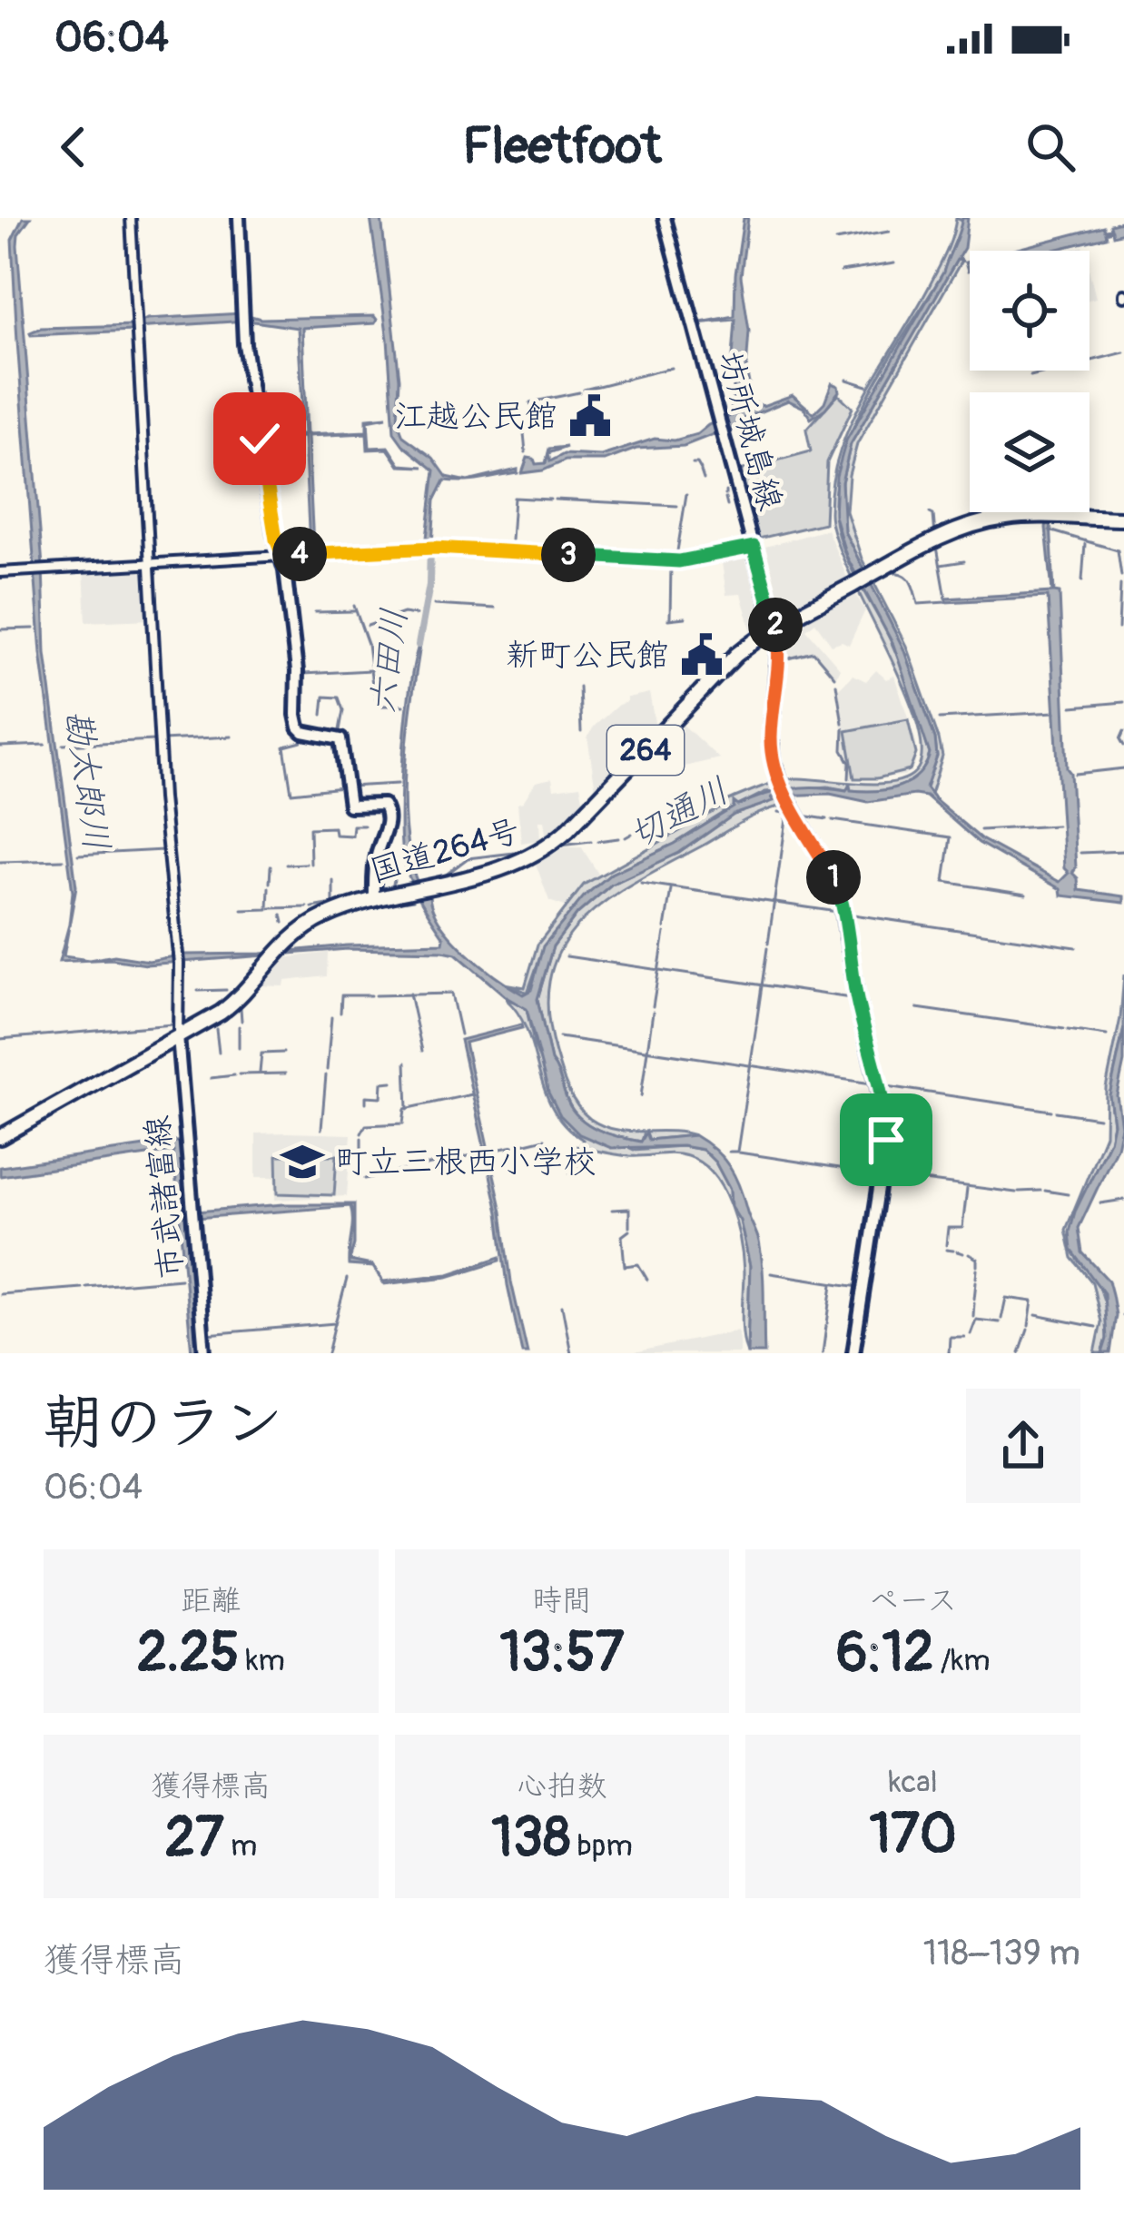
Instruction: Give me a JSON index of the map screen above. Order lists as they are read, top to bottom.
{
  "streets": {
    "highway": ["264", "国道264号"],
    "main road": ["坊所城島線", "市武諸富線"]
  },
  "crossings": [
    ["坊所城島線", "国道264号"],
    ["国道264号", "市武諸富線"]
  ],
  "water": ["六田川", "勘太郎川", "切通川"],
  "places": {
    "public building": ["江越公民館", "新町公民館"],
    "school or university": ["町立三根西小学校"]
  },
  "page": {
    "status": "06:04",
    "header": "Fleetfoot",
    "pins": [
      "4",
      "3",
      "2",
      "1"
    ],
    "heading": ["朝のラン", "06:04"],
    "stats": [
      ["距離", "2.25 km"],
      ["時間", "13:57"],
      ["ペース", "6:12 /km"],
      ["獲得標高", "27 m"],
      ["心拍数", "138 bpm"],
      ["kcal", "170"]
    ],
    "chart": ["獲得標高", "118–139 m"]
  }
}
